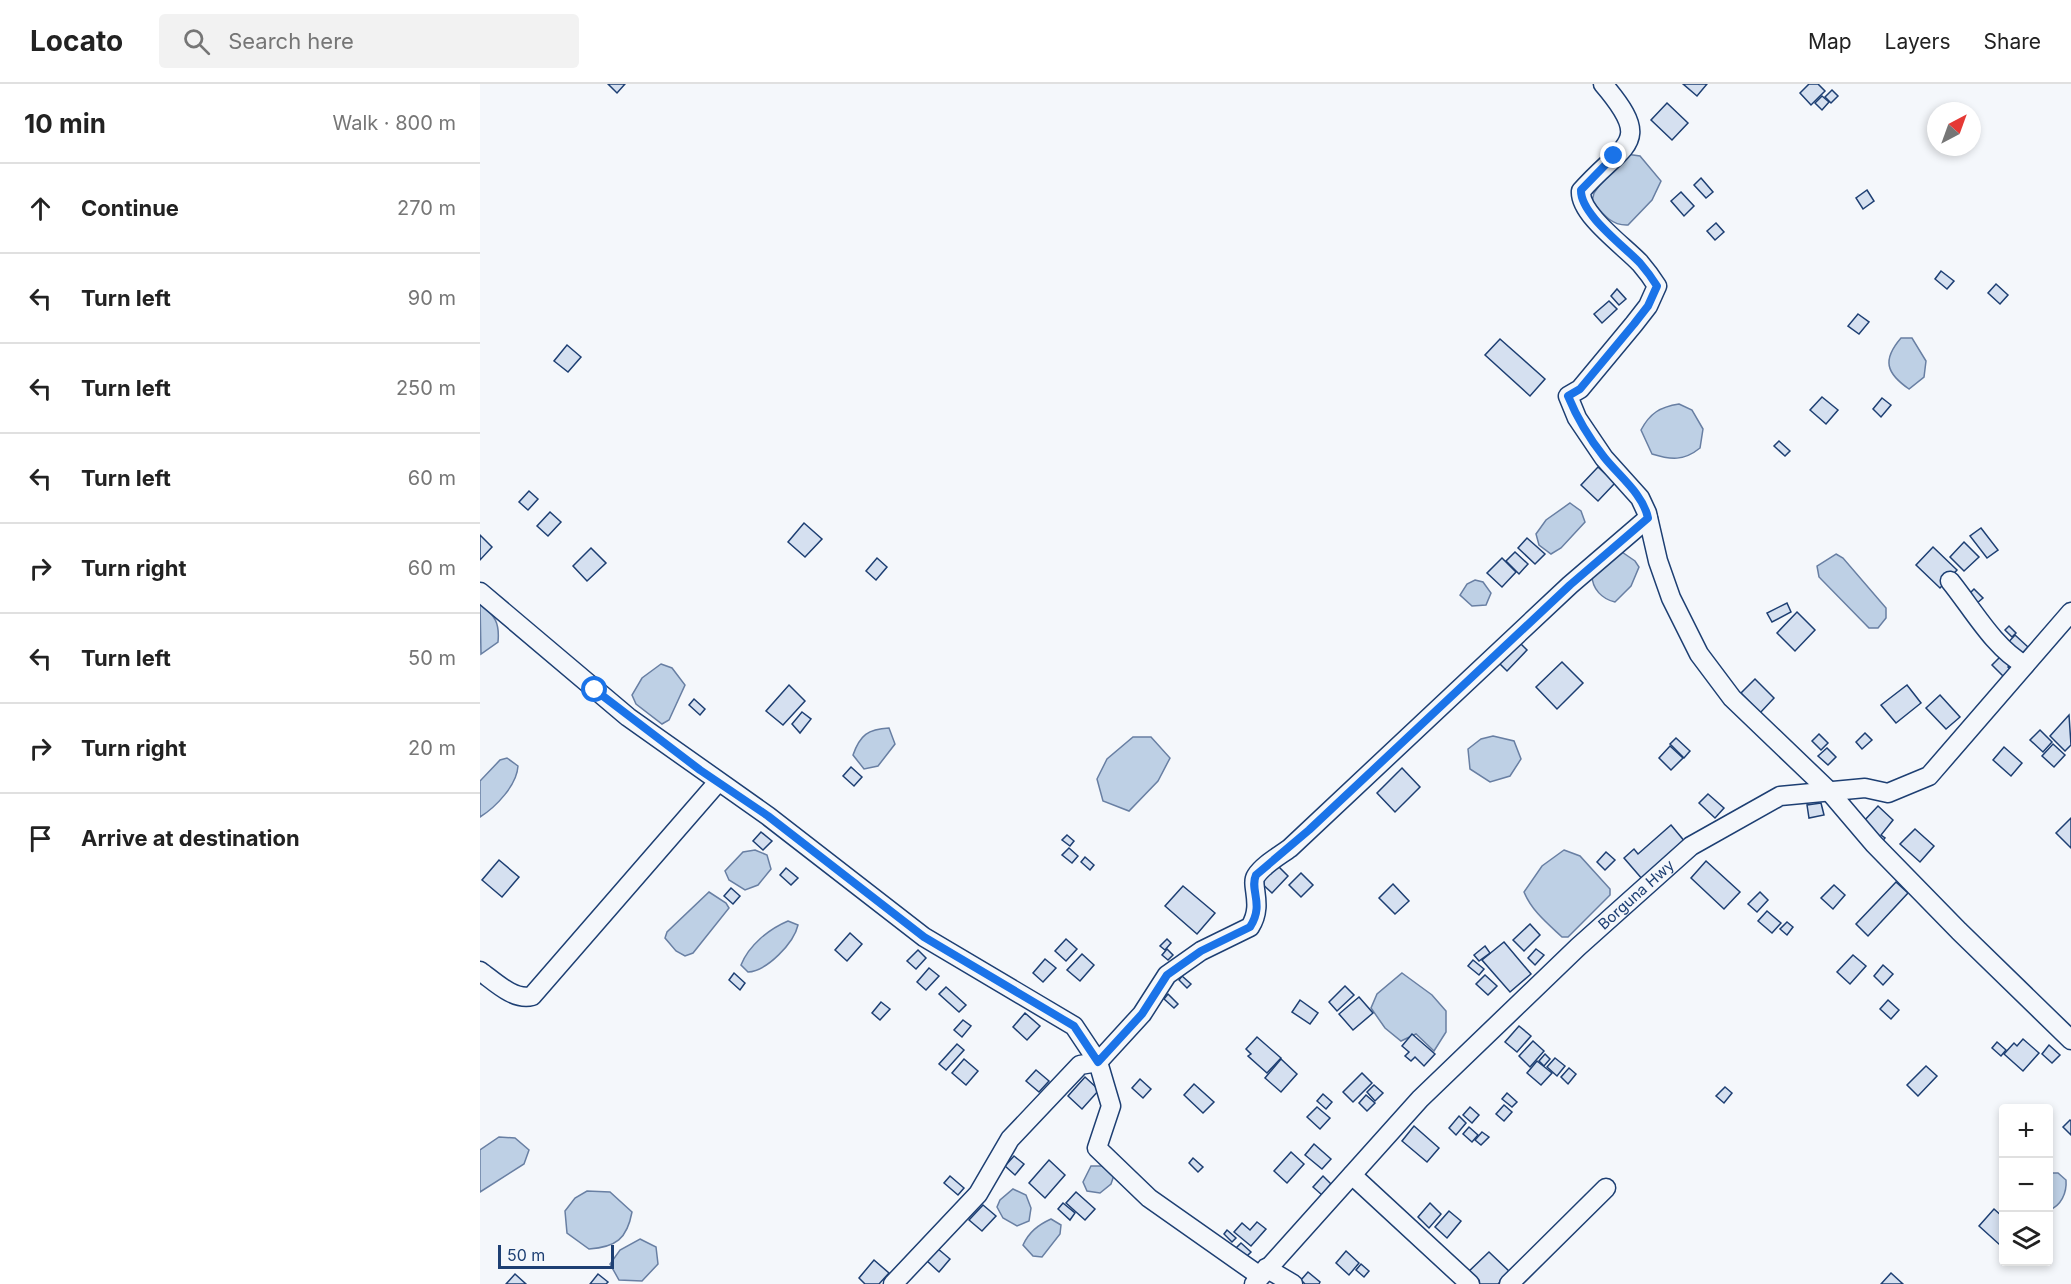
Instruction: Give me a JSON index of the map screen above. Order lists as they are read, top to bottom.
{
  "streets": {
    "street": ["Borguna Hwy"]
  },
  "scale_bar": "50 m",
  "north": "top right",
  "page": {
    "header": "Locato",
    "search": "Search here",
    "nav": ["Map", "Layers", "Share"],
    "heading": ["10 min", "Walk · 800 m"],
    "list": [
      ["Continue", "270 m"],
      ["Turn left", "90 m"],
      ["Turn left", "250 m"],
      ["Turn left", "60 m"],
      ["Turn right", "60 m"],
      ["Turn left", "50 m"],
      ["Turn right", "20 m"],
      "Arrive at destination"
    ],
    "map_buttons": ["+", "−"],
    "scale": "50 m"
  }
}
